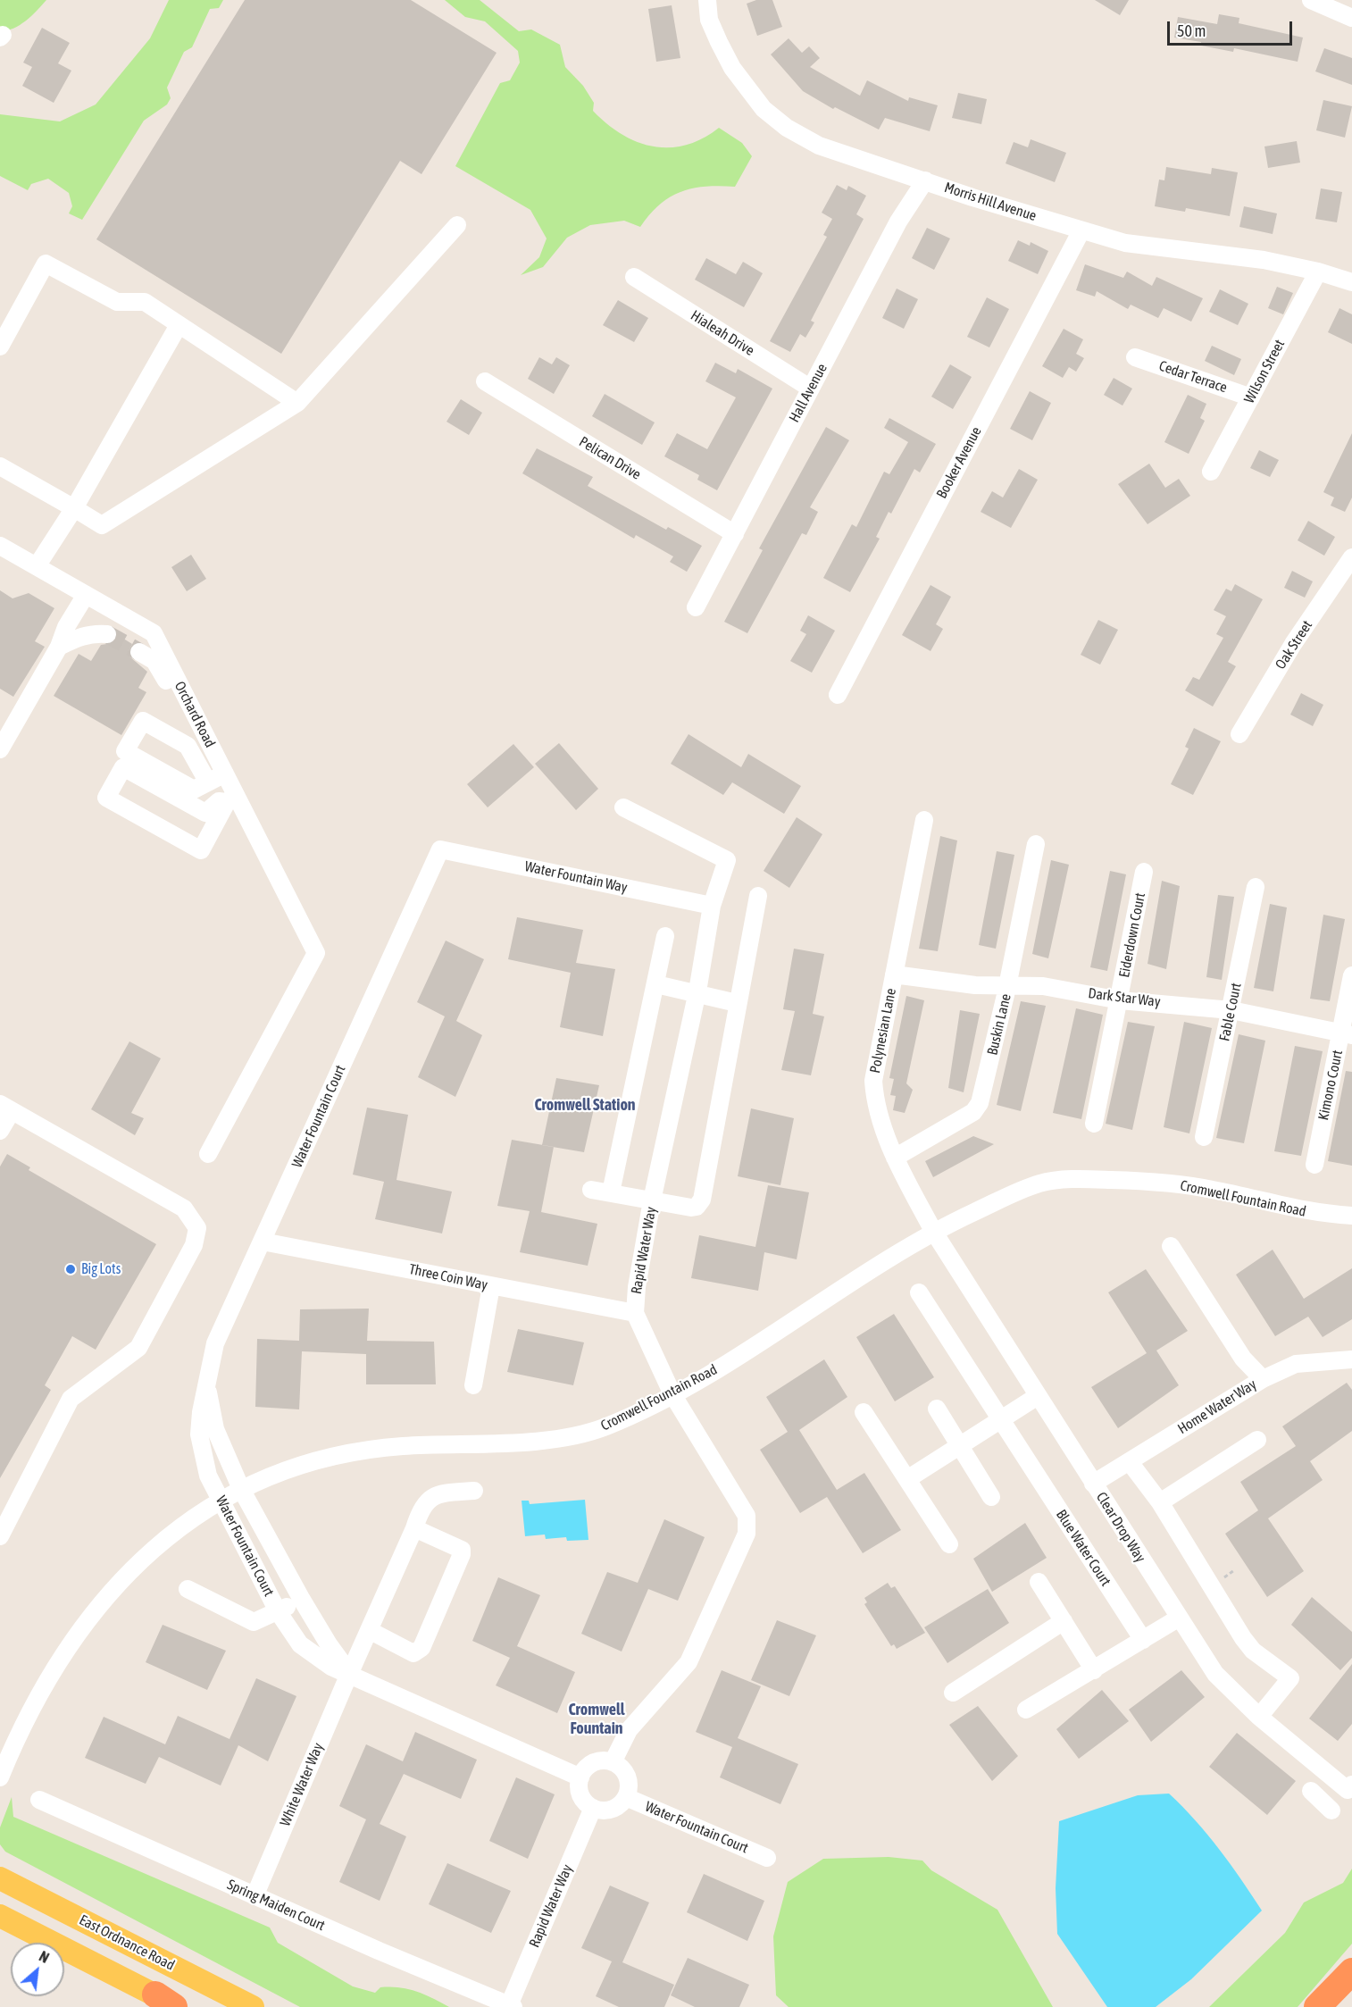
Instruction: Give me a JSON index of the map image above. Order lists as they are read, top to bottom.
{
  "streets": {
    "main road": ["East Ordnance Road"],
    "street": [
      "Morris Hill Avenue",
      "Hialeah Drive",
      "Wilson Street",
      "Cedar Terrace",
      "Hall Avenue",
      "Pelican Drive",
      "Booker Avenue",
      "Oak Street",
      "Orchard Road",
      "Water Fountain Way",
      "Eiderdown Court",
      "Dark Star Way",
      "Fable Court",
      "Buskin Lane",
      "Polynesian Lane",
      "Kimono Court",
      "Water Fountain Court",
      "Cromwell Fountain Road",
      "Rapid Water Way",
      "Three Coin Way",
      "Home Water Way",
      "Clear Drop Way",
      "Blue Water Court",
      "White Water Way",
      "Spring Maiden Court"
    ]
  },
  "crossings": [
    ["Morris Hill Avenue", "Wilson Street"],
    ["Morris Hill Avenue", "Hall Avenue"],
    ["Morris Hill Avenue", "Booker Avenue"],
    ["Hialeah Drive", "Hall Avenue"],
    ["Wilson Street", "Cedar Terrace"],
    ["Hall Avenue", "Pelican Drive"],
    ["Water Fountain Way", "Water Fountain Court"],
    ["Water Fountain Way", "Rapid Water Way"],
    ["Eiderdown Court", "Dark Star Way"],
    ["Dark Star Way", "Fable Court"],
    ["Dark Star Way", "Buskin Lane"],
    ["Dark Star Way", "Polynesian Lane"],
    ["Dark Star Way", "Kimono Court"],
    ["Buskin Lane", "Polynesian Lane"],
    ["Polynesian Lane", "Cromwell Fountain Road"],
    ["Polynesian Lane", "Clear Drop Way"],
    ["Water Fountain Court", "Cromwell Fountain Road"],
    ["Water Fountain Court", "Rapid Water Way"],
    ["Water Fountain Court", "Three Coin Way"],
    ["Water Fountain Court", "White Water Way"],
    ["Cromwell Fountain Road", "Rapid Water Way"],
    ["Cromwell Fountain Road", "Clear Drop Way"],
    ["Rapid Water Way", "Three Coin Way"],
    ["Rapid Water Way", "Spring Maiden Court"],
    ["Home Water Way", "Clear Drop Way"],
    ["White Water Way", "Spring Maiden Court"]
  ],
  "districts": ["Cromwell Station", "Cromwell Fountain"],
  "places": ["Big Lots"],
  "scale_bar": "50 m",
  "north": "top right"
}
